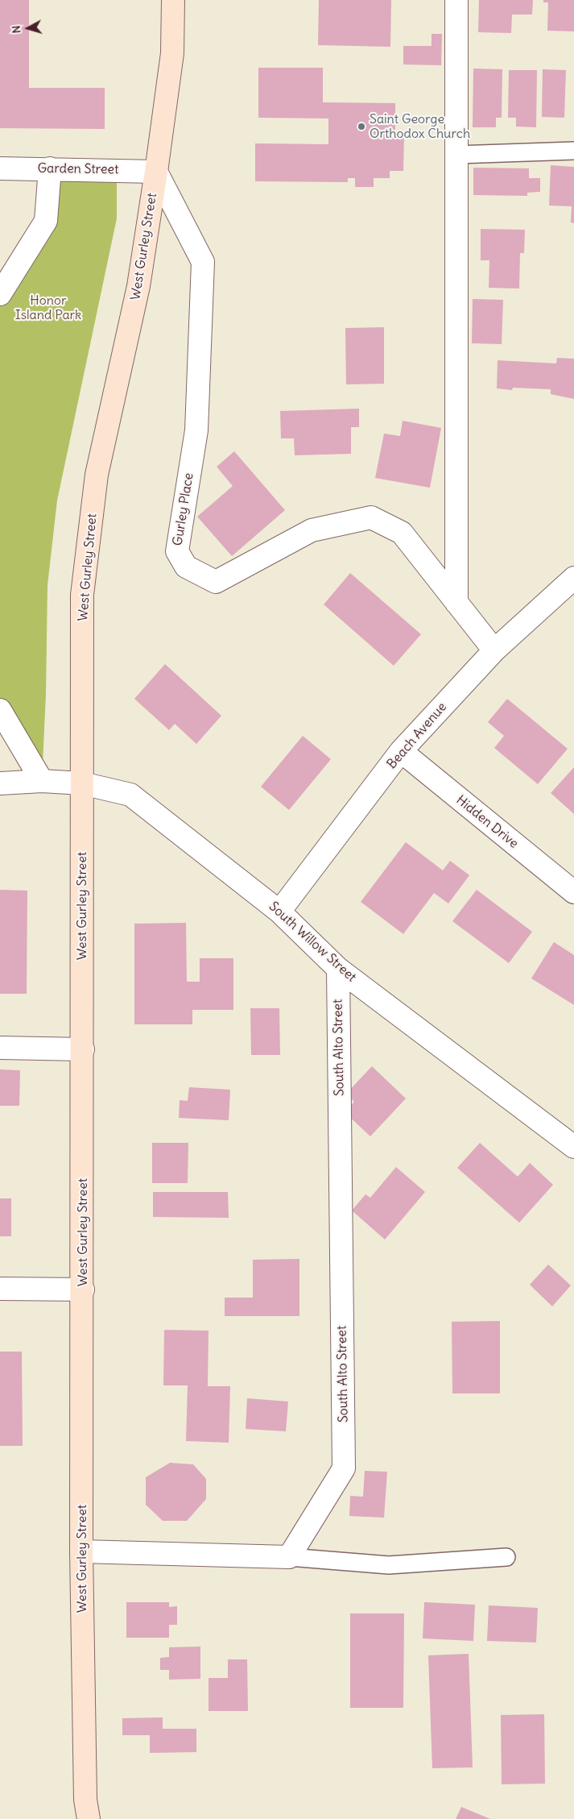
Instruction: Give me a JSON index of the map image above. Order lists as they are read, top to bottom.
{
  "streets": {
    "main road": ["West Gurley Street"],
    "street": [
      "Garden Street",
      "Gurley Place",
      "Beach Avenue",
      "Hidden Drive",
      "South Willow Street",
      "South Alto Street"
    ]
  },
  "crossings": [
    ["Garden Street", "West Gurley Street"],
    ["Garden Street", "Gurley Place"],
    ["West Gurley Street", "Gurley Place"],
    ["West Gurley Street", "South Willow Street"],
    ["Gurley Place", "Beach Avenue"],
    ["Beach Avenue", "Hidden Drive"],
    ["Beach Avenue", "South Willow Street"],
    ["South Willow Street", "South Alto Street"]
  ],
  "parks": ["Honor Island Park"],
  "places": ["Saint George Orthodox Church"],
  "north": "left"
}
